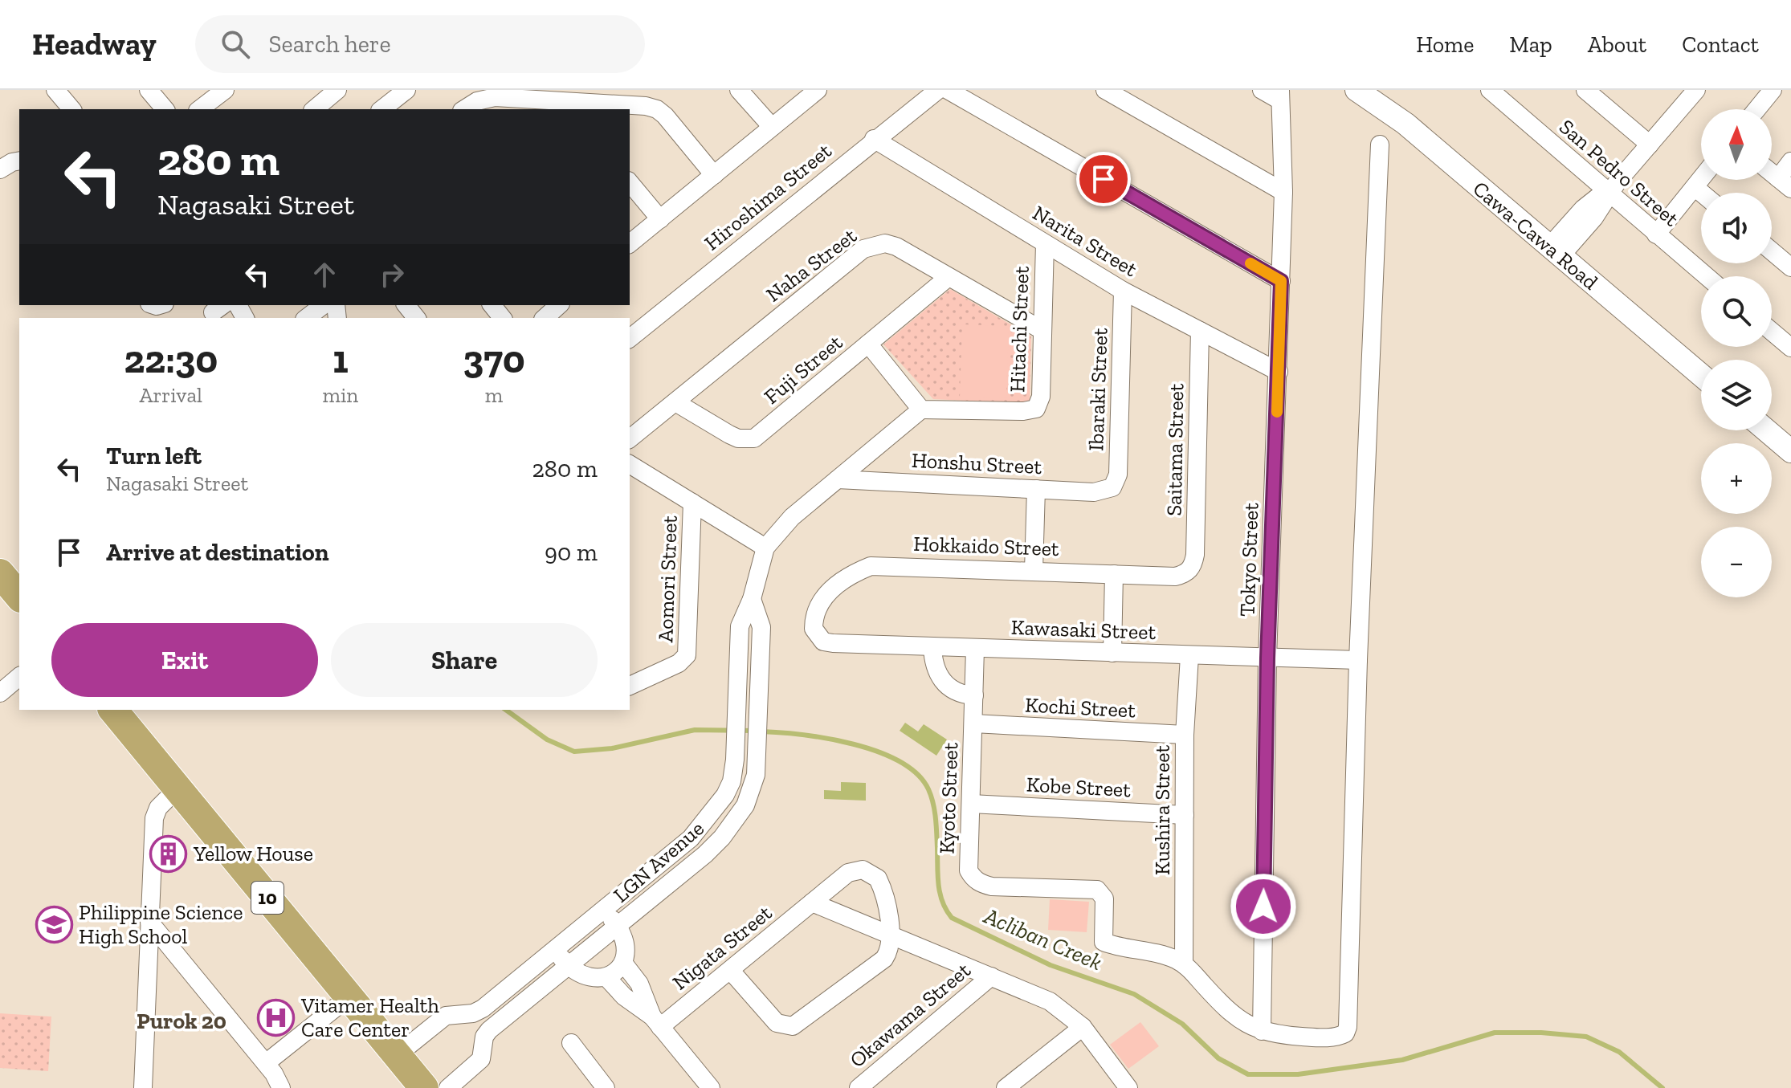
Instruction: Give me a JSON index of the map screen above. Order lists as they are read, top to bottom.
{
  "streets": {
    "highway": ["10"],
    "street": [
      "San Pedro Street",
      "Hiroshima Street",
      "Cawa-Cawa Road",
      "Narita Street",
      "Naha Street",
      "Hitachi Street",
      "Fuji Street",
      "Ibaraki Street",
      "Saitama Street",
      "Honshu Street",
      "Hokkaido Street",
      "Tokyo Street",
      "Aomori Street",
      "Kawasaki Street",
      "Kochi Street",
      "Kobe Street",
      "Kyoto Street",
      "Kushira Street",
      "LGN Avenue",
      "Nigata Street",
      "Okawama Street"
    ]
  },
  "crossings": [
    ["Hiroshima Street", "Narita Street"],
    ["Narita Street", "Hitachi Street"],
    ["Narita Street", "Ibaraki Street"],
    ["Narita Street", "Saitama Street"],
    ["Narita Street", "Tokyo Street"],
    ["Naha Street", "Hitachi Street"],
    ["Naha Street", "Fuji Street"],
    ["Hitachi Street", "LGN Avenue"],
    ["Ibaraki Street", "Honshu Street"],
    ["Saitama Street", "Hokkaido Street"],
    ["Honshu Street", "LGN Avenue"],
    ["Hokkaido Street", "Kawasaki Street"],
    ["Tokyo Street", "Kawasaki Street"],
    ["Tokyo Street", "Kyoto Street"],
    ["Kawasaki Street", "Kyoto Street"],
    ["Kawasaki Street", "Kushira Street"],
    ["Kochi Street", "Kyoto Street"],
    ["Kochi Street", "Kushira Street"],
    ["Kobe Street", "Kyoto Street"],
    ["Kobe Street", "Kushira Street"],
    ["Kyoto Street", "Kushira Street"],
    ["LGN Avenue", "10"]
  ],
  "districts": ["Purok 20"],
  "water": ["Acliban Creek"],
  "places": {
    "building": ["Yellow House"],
    "school or university": ["Philippine Science High School"],
    "hospital": ["Vitamer Health Care Center"]
  },
  "north": "top",
  "page": {
    "header": "Headway",
    "search": "Search here",
    "nav": [
      "Home",
      "Map",
      "About",
      "Contact"
    ],
    "map_buttons": ["+", "−"],
    "turn": ["280 m", "Nagasaki Street"],
    "eta": [
      "22:30",
      "Arrival",
      "1",
      "min",
      "370",
      "m"
    ],
    "list": [
      {
        "name": "Turn left",
        "note": "Nagasaki Street",
        "value": "280 m"
      },
      {
        "name": "Arrive at destination",
        "value": "90 m"
      }
    ],
    "buttons": ["Exit", "Share"]
  }
}
